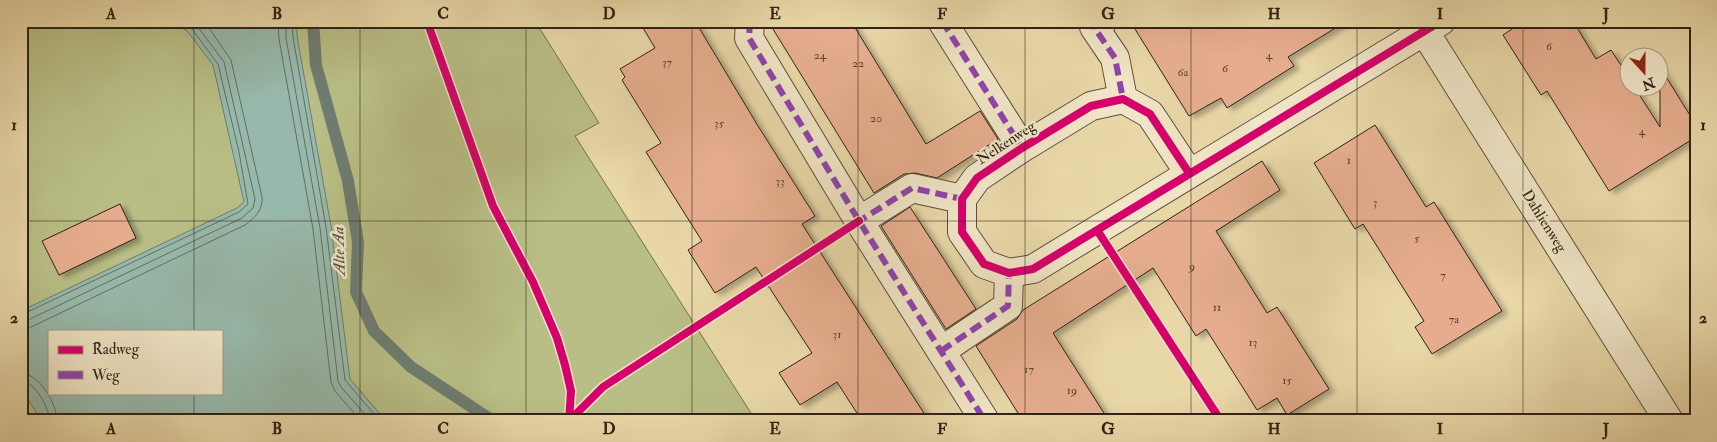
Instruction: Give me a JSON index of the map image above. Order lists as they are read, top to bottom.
{
  "streets": {
    "street": ["Nelkenweg", "Dahlienweg"]
  },
  "water": ["Alte Aa"],
  "house_numbers": [
    "6",
    "24",
    "4",
    "37",
    "22",
    "6",
    "6a",
    "20",
    "35",
    "4",
    "1",
    "33",
    "3",
    "5",
    "9",
    "7",
    "11",
    "7a",
    "31",
    "13",
    "17",
    "15",
    "19"
  ],
  "legend": ["Radweg", "Weg"],
  "north": "bottom",
  "grid": {
    "columns": [
      "A",
      "B",
      "C",
      "D",
      "E",
      "F",
      "G",
      "H",
      "I",
      "J"
    ],
    "rows": ["1", "2"]
  }
}
